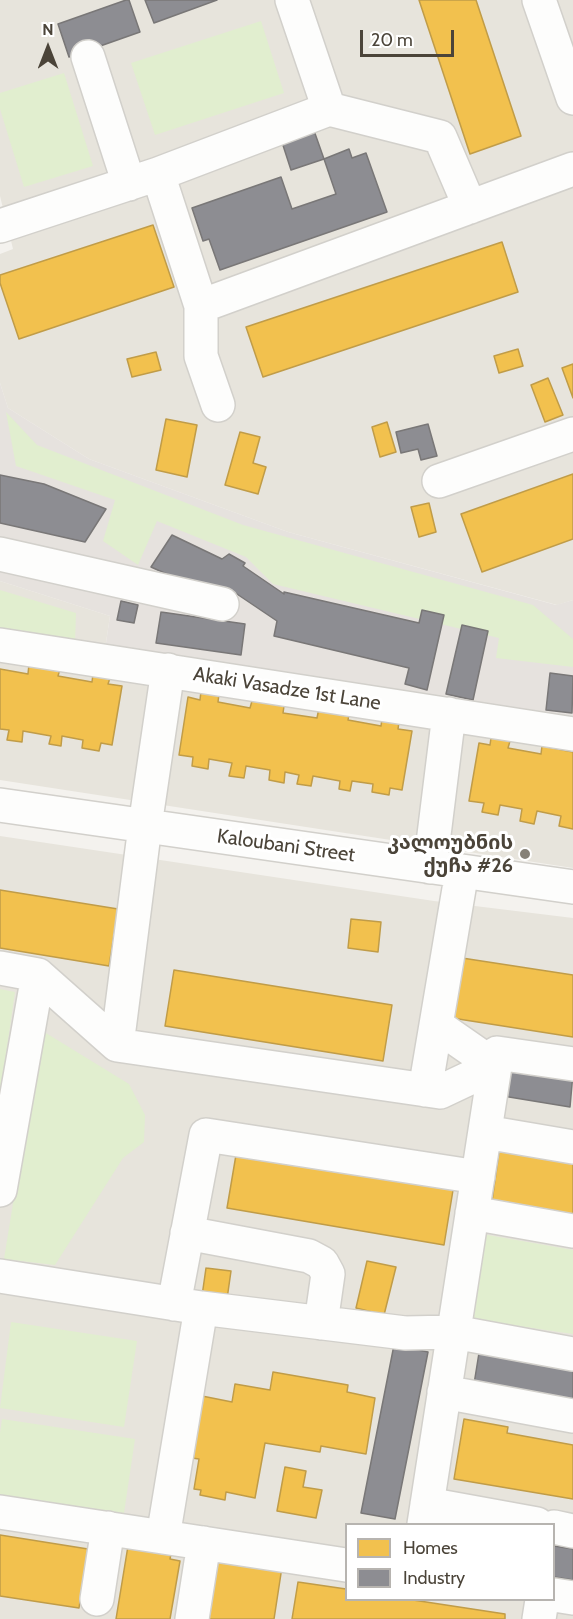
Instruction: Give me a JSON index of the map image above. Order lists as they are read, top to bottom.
{
  "streets": {
    "street": ["Akaki Vasadze 1st Lane", "Kaloubani Street"]
  },
  "places": ["კალოუბნის ქუჩა #26"],
  "legend": ["Homes", "Industry"],
  "scale_bar": "20 m",
  "north": "top"
}
